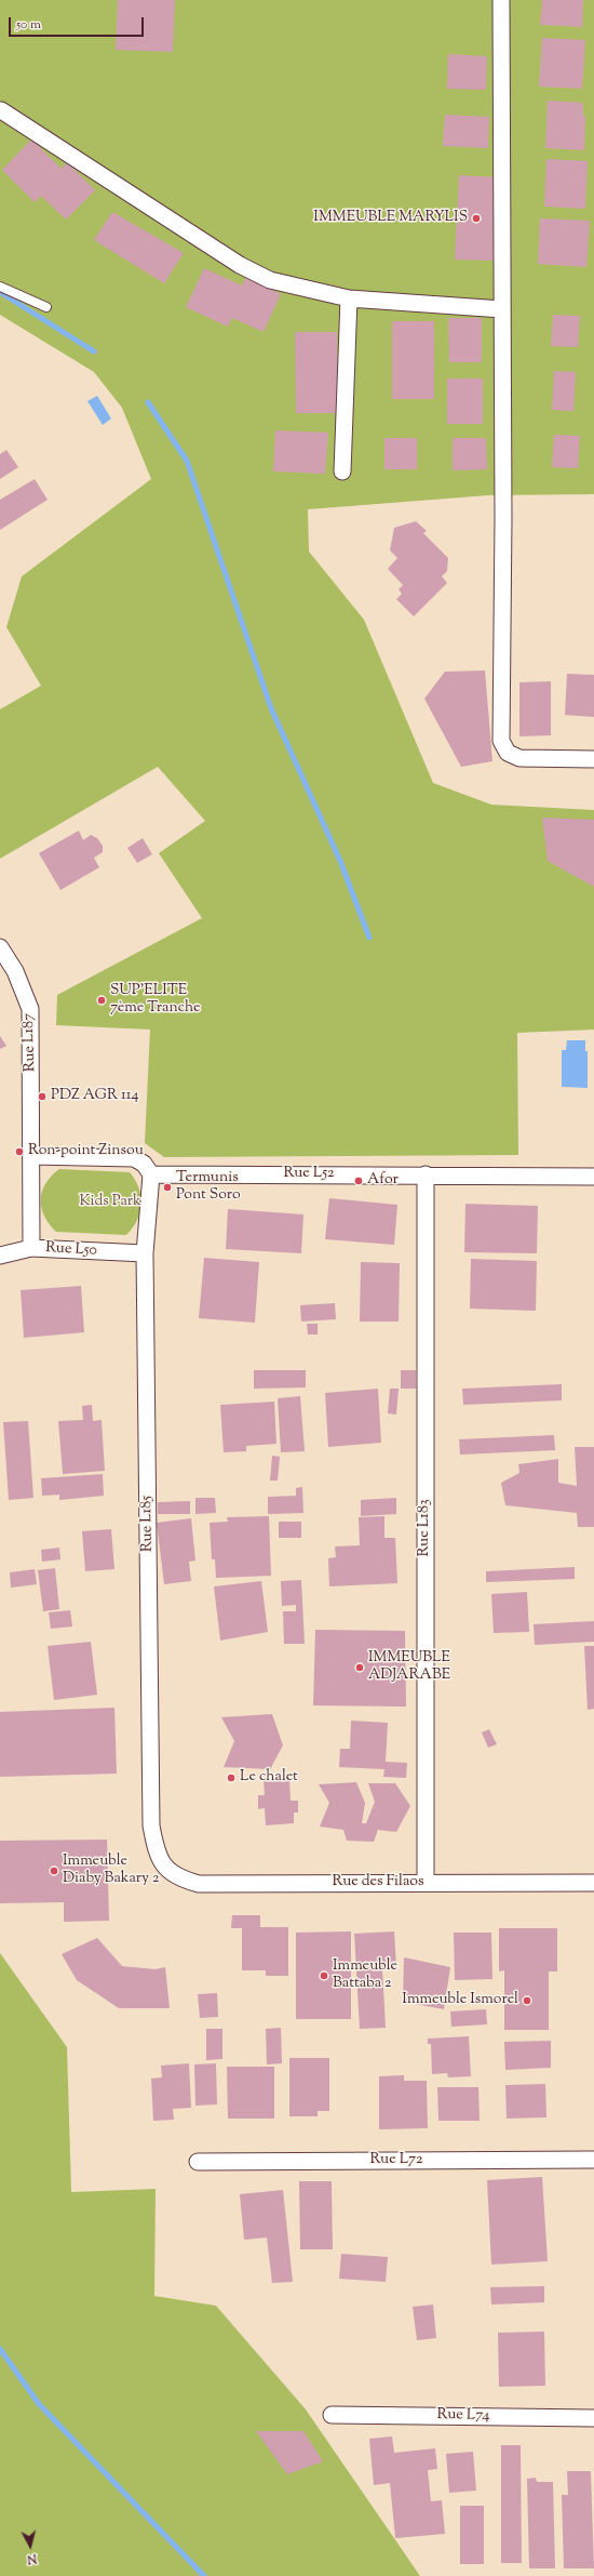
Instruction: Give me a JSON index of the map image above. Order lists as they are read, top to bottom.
{
  "streets": {
    "street": [
      "Rue L187",
      "Rue L52",
      "Rue L50",
      "Rue L185",
      "Rue L183",
      "Rue des Filaos",
      "Rue L72",
      "Rue L74"
    ]
  },
  "crossings": [
    ["Rue L187", "Rue L50"],
    ["Rue L52", "Rue L185"],
    ["Rue L52", "Rue L183"],
    ["Rue L50", "Rue L185"],
    ["Rue L185", "Rue des Filaos"],
    ["Rue L183", "Rue des Filaos"]
  ],
  "parks": ["Kids Park"],
  "places": [
    "IMMEUBLE MARYLIS",
    "SUP'ELITE 7ème Tranche",
    "PDZ AGR 114",
    "Ron-point Zinsou",
    "Afor",
    "Termunis Pont Soro",
    "IMMEUBLE ADJARABE",
    "Le chalet",
    "Immeuble Diaby Bakary 2",
    "Immeuble Battaba 2",
    "Immeuble Ismorel"
  ],
  "scale_bar": "50 m",
  "north": "bottom"
}
